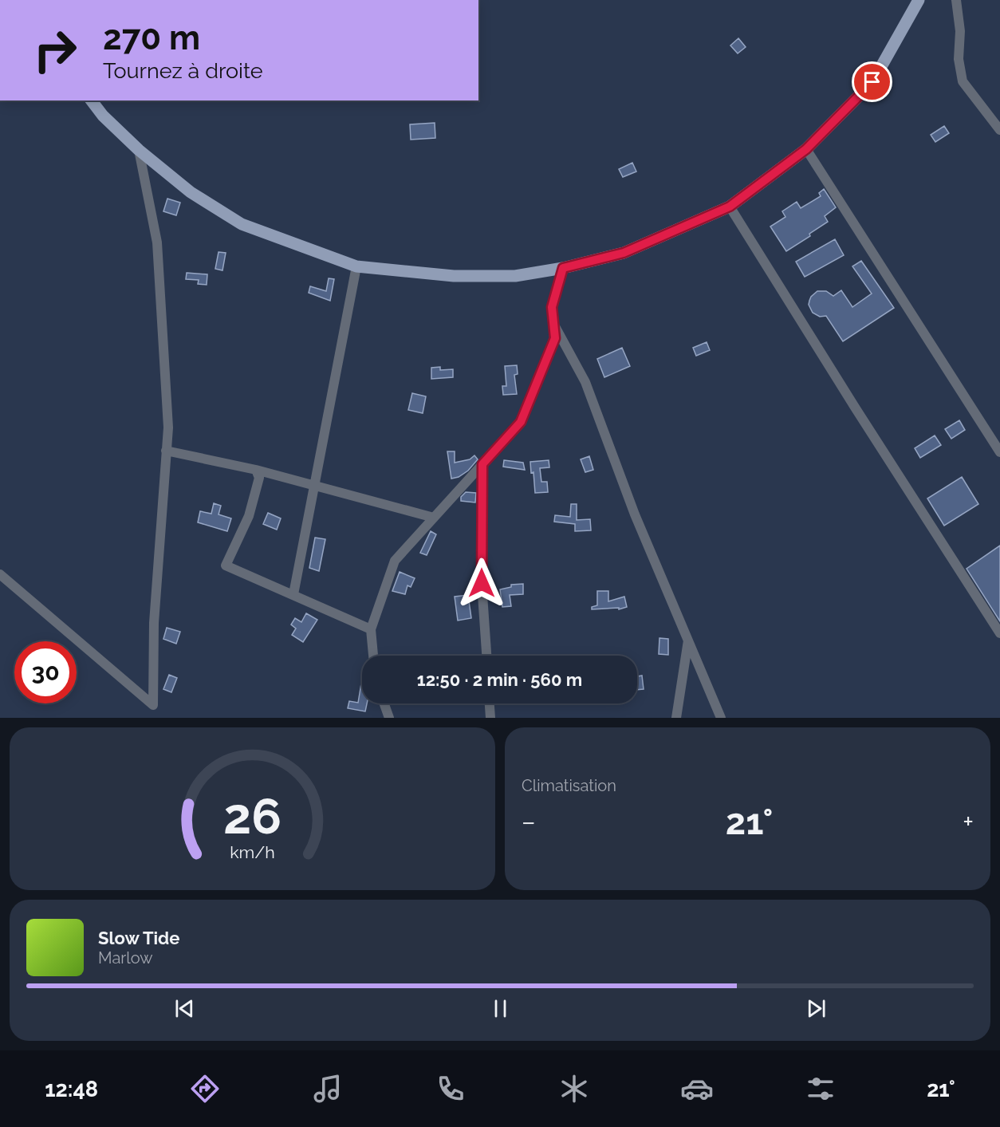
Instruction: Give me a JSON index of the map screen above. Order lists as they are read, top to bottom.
{
  "page": {
    "turn": ["270 m", "Tournez à droite"],
    "limit": "30",
    "trip": "12:50 · 2 min · 560 m",
    "tile": "Climatisation",
    "heat": ["−", "21°", "+"],
    "song": ["Slow Tide", "Marlow"],
    "tabs": ["12:48", "21°"],
    "gauge": ["26", "km/h"]
  }
}
